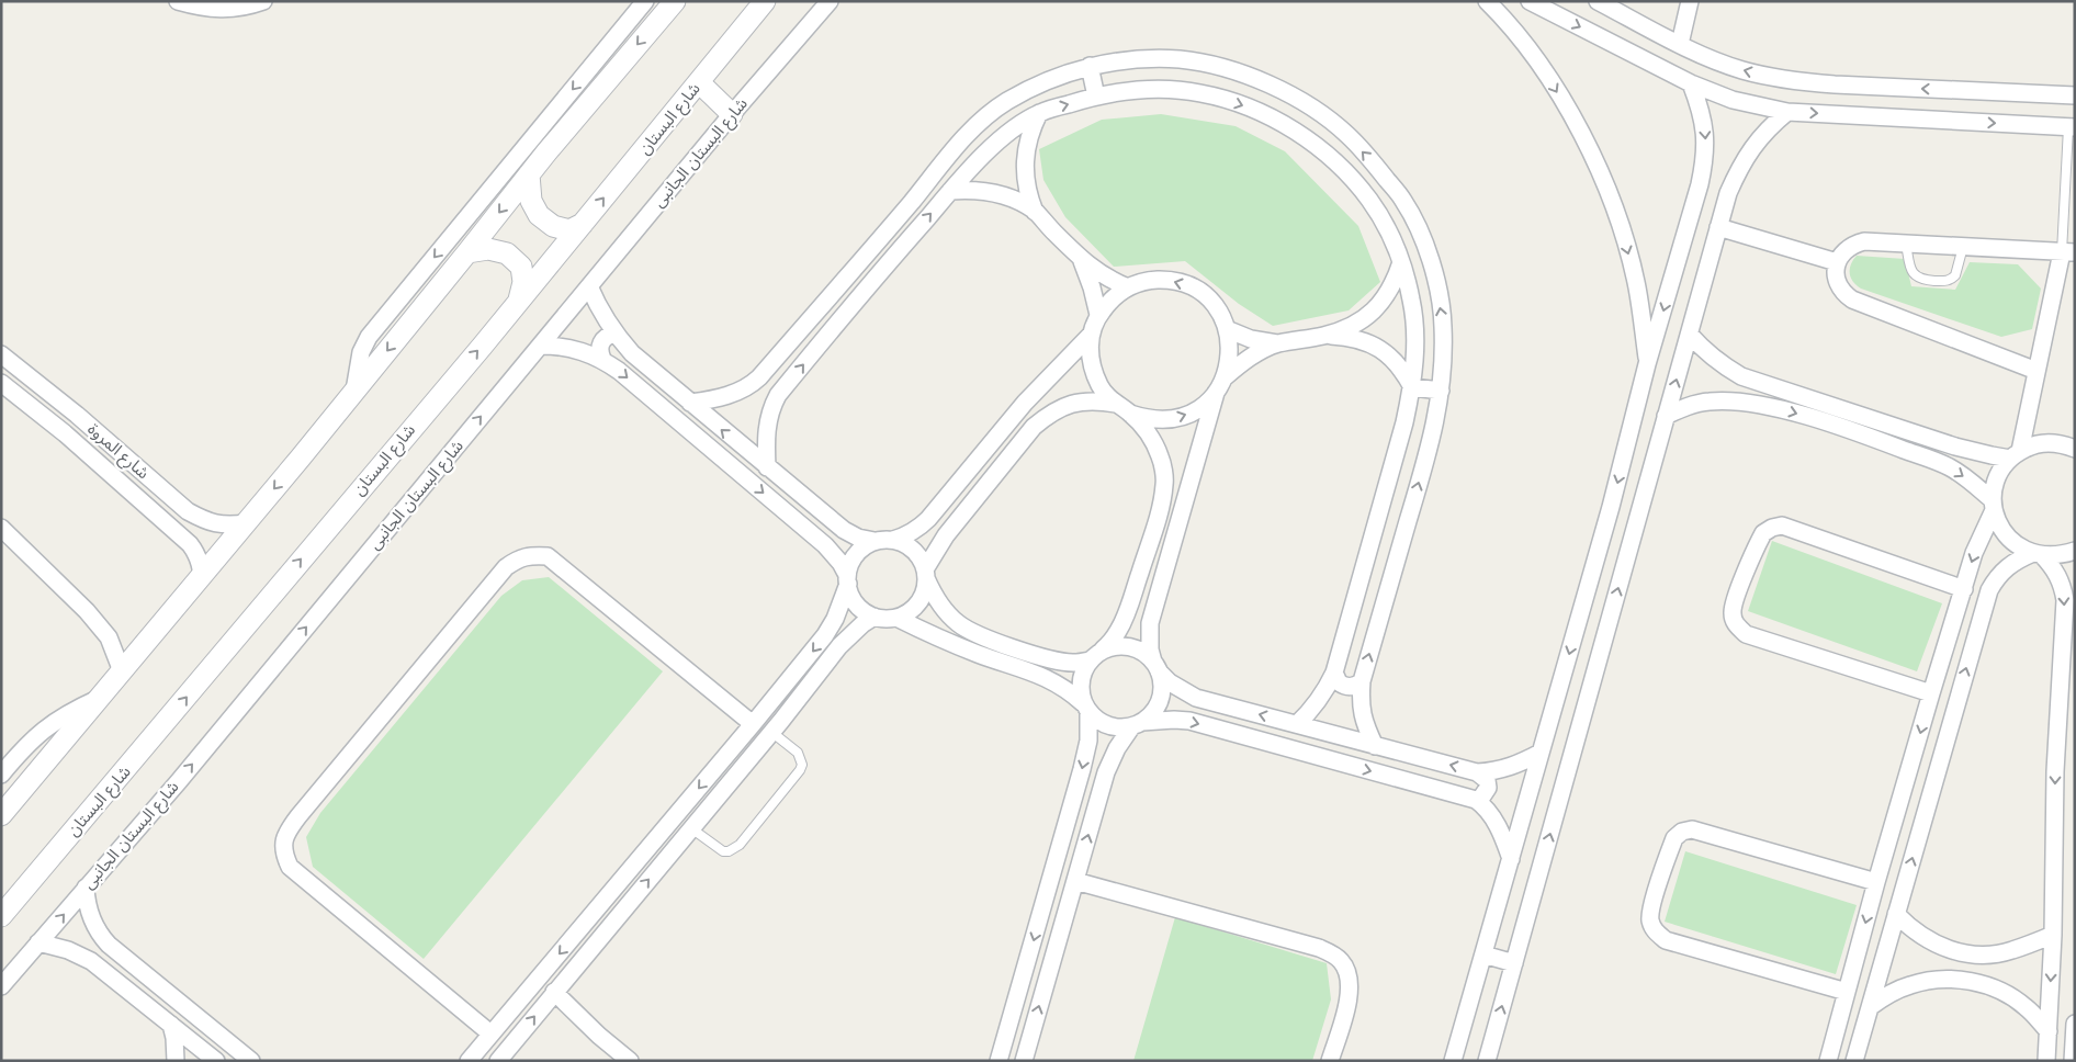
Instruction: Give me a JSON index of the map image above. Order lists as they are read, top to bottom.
{
  "streets": {
    "street": ["شارع البستان", "شارع البستان الجانبى", "شارع المروة"]
  }
}
